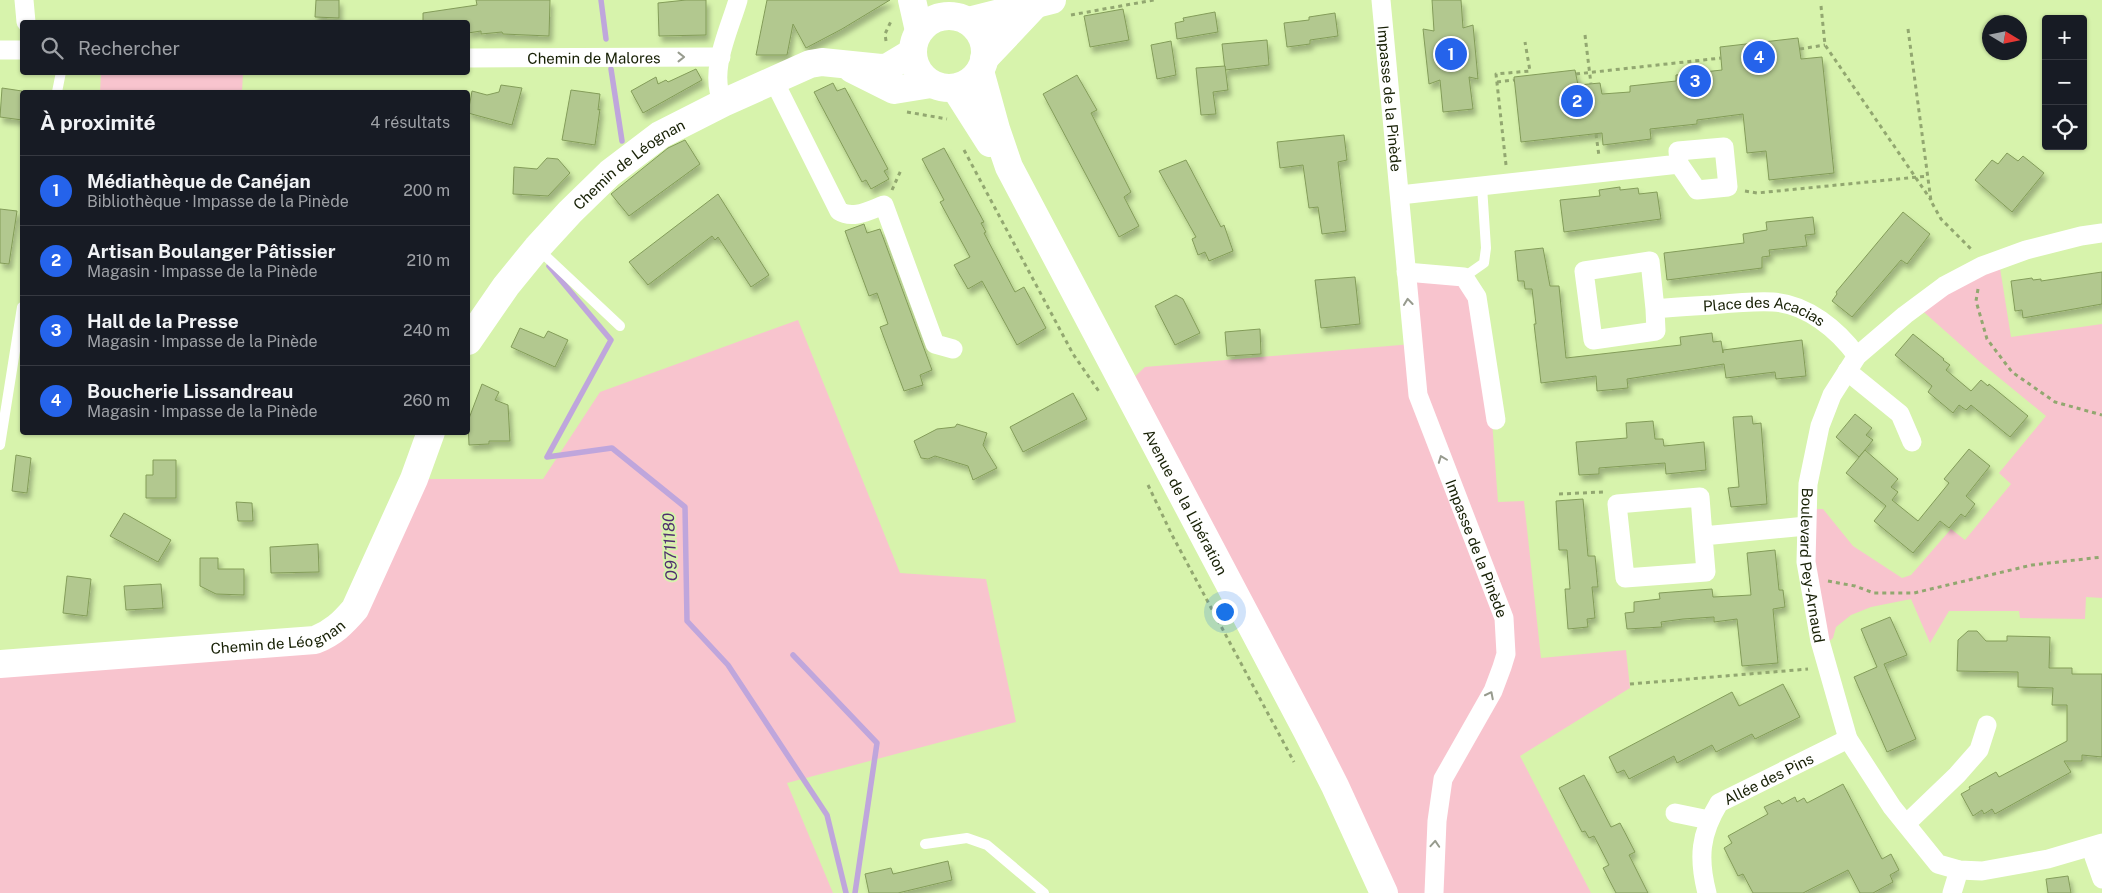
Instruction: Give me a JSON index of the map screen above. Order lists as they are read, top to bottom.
{
  "streets": {
    "street": [
      "Chemin de Malores",
      "Impasse de la Pinède",
      "Chemin de Léognan",
      "Place des Acacias",
      "Avenue de la Libération",
      "Boulevard Pey-Arnaud",
      "Allée des Pins"
    ]
  },
  "crossings": [
    ["Chemin de Léognan", "Avenue de la Libération"],
    ["Place des Acacias", "Boulevard Pey-Arnaud"],
    ["Boulevard Pey-Arnaud", "Allée des Pins"]
  ],
  "one_way": ["Chemin de Malores", "Impasse de la Pinède"],
  "water": ["O9711180"],
  "north": "right",
  "page": {
    "map_buttons": ["+", "−"],
    "search": "Rechercher",
    "pins": [
      "1",
      "4",
      "3",
      "2"
    ],
    "heading": ["À proximité", "4 résultats"],
    "list": [
      {
        "mark": "1",
        "name": "Médiathèque de Canéjan",
        "note": "Bibliothèque · Impasse de la Pinède",
        "value": "200 m"
      },
      {
        "mark": "2",
        "name": "Artisan Boulanger Pâtissier",
        "note": "Magasin · Impasse de la Pinède",
        "value": "210 m"
      },
      {
        "mark": "3",
        "name": "Hall de la Presse",
        "note": "Magasin · Impasse de la Pinède",
        "value": "240 m"
      },
      {
        "mark": "4",
        "name": "Boucherie Lissandreau",
        "note": "Magasin · Impasse de la Pinède",
        "value": "260 m"
      }
    ]
  }
}
